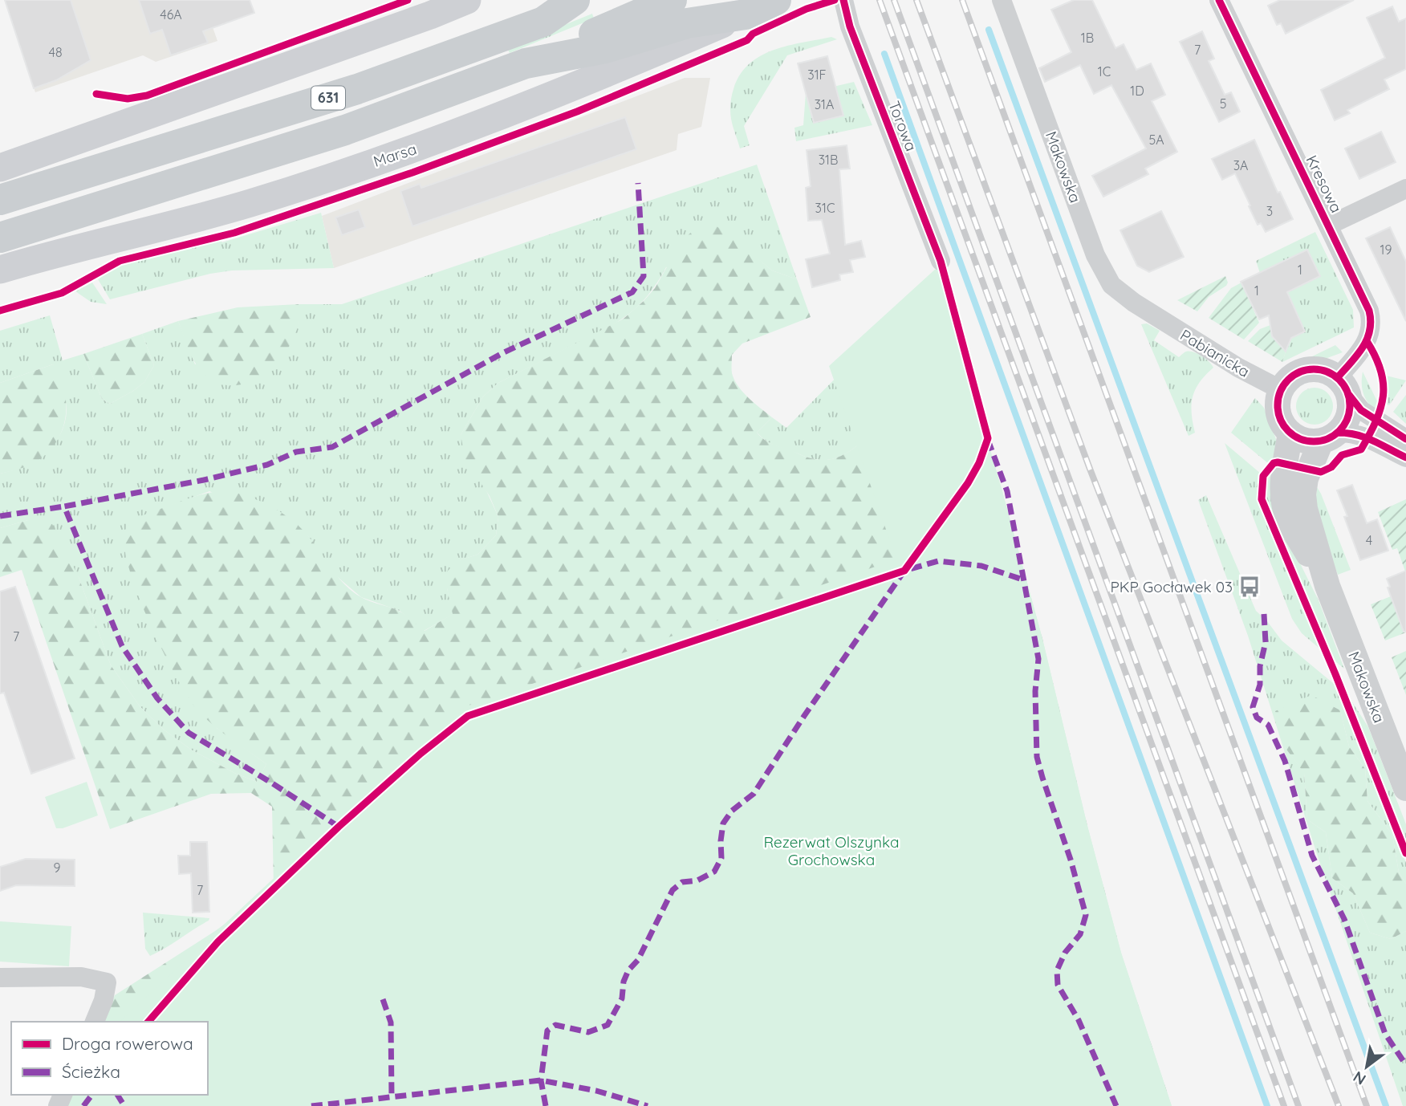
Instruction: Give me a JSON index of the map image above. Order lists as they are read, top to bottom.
{
  "streets": {
    "main road": ["631", "Marsa"],
    "street": [
      "Torowa",
      "Makowska",
      "Kresowa",
      "Pabianicka"
    ]
  },
  "crossings": [
    ["Makowska", "Kresowa"],
    ["Makowska", "Pabianicka"],
    ["Kresowa", "Pabianicka"]
  ],
  "parks": ["Rezerwat Olszynka Grochowska"],
  "places": {
    "bus stop": ["PKP Gocławek 03"]
  },
  "house_numbers": [
    "46A",
    "1B",
    "7",
    "48",
    "1C",
    "31F",
    "1D",
    "5",
    "31A",
    "5A",
    "31B",
    "3A",
    "31C",
    "3",
    "19",
    "1",
    "1",
    "4",
    "7",
    "9",
    "7"
  ],
  "legend": ["Droga rowerowa", "Ścieżka"],
  "north": "bottom left"
}
